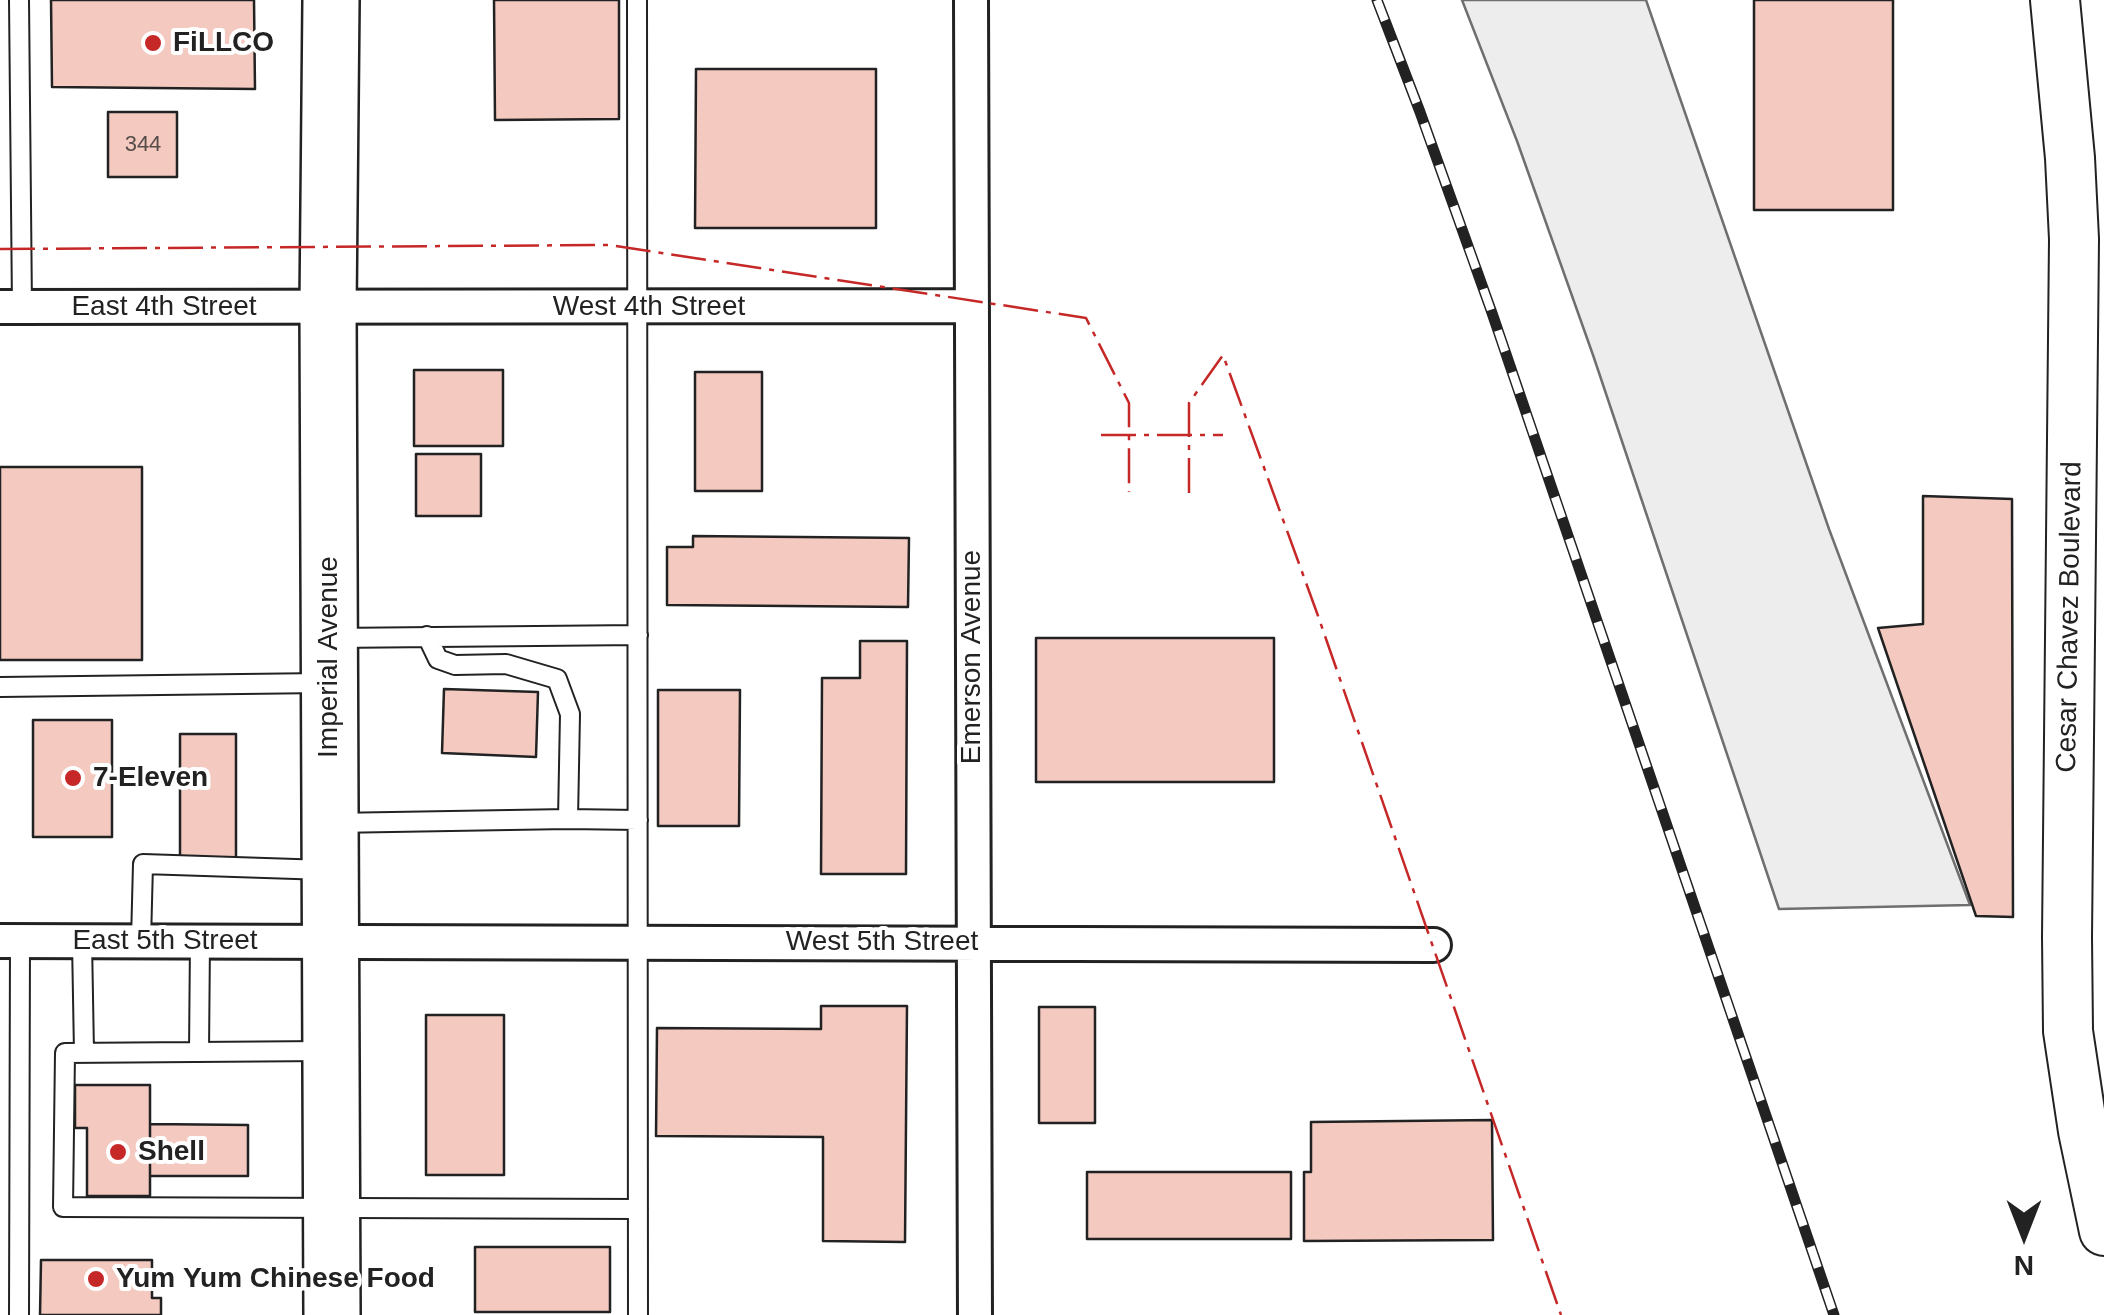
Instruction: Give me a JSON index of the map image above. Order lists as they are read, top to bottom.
{
  "streets": {
    "highway": ["Imperial Avenue"],
    "main road": ["Cesar Chavez Boulevard"],
    "street": [
      "East 4th Street",
      "West 4th Street",
      "Emerson Avenue",
      "East 5th Street",
      "West 5th Street"
    ]
  },
  "crossings": [
    ["East 4th Street", "West 4th Street"],
    ["East 4th Street", "Imperial Avenue"],
    ["West 4th Street", "Imperial Avenue"],
    ["West 4th Street", "Emerson Avenue"],
    ["Imperial Avenue", "East 5th Street"],
    ["Imperial Avenue", "West 5th Street"],
    ["Emerson Avenue", "West 5th Street"],
    ["East 5th Street", "West 5th Street"]
  ],
  "places": [
    "FiLLCO",
    "7-Eleven",
    "Shell",
    "Yum Yum Chinese Food"
  ],
  "house_numbers": ["344"],
  "north": "bottom"
}
